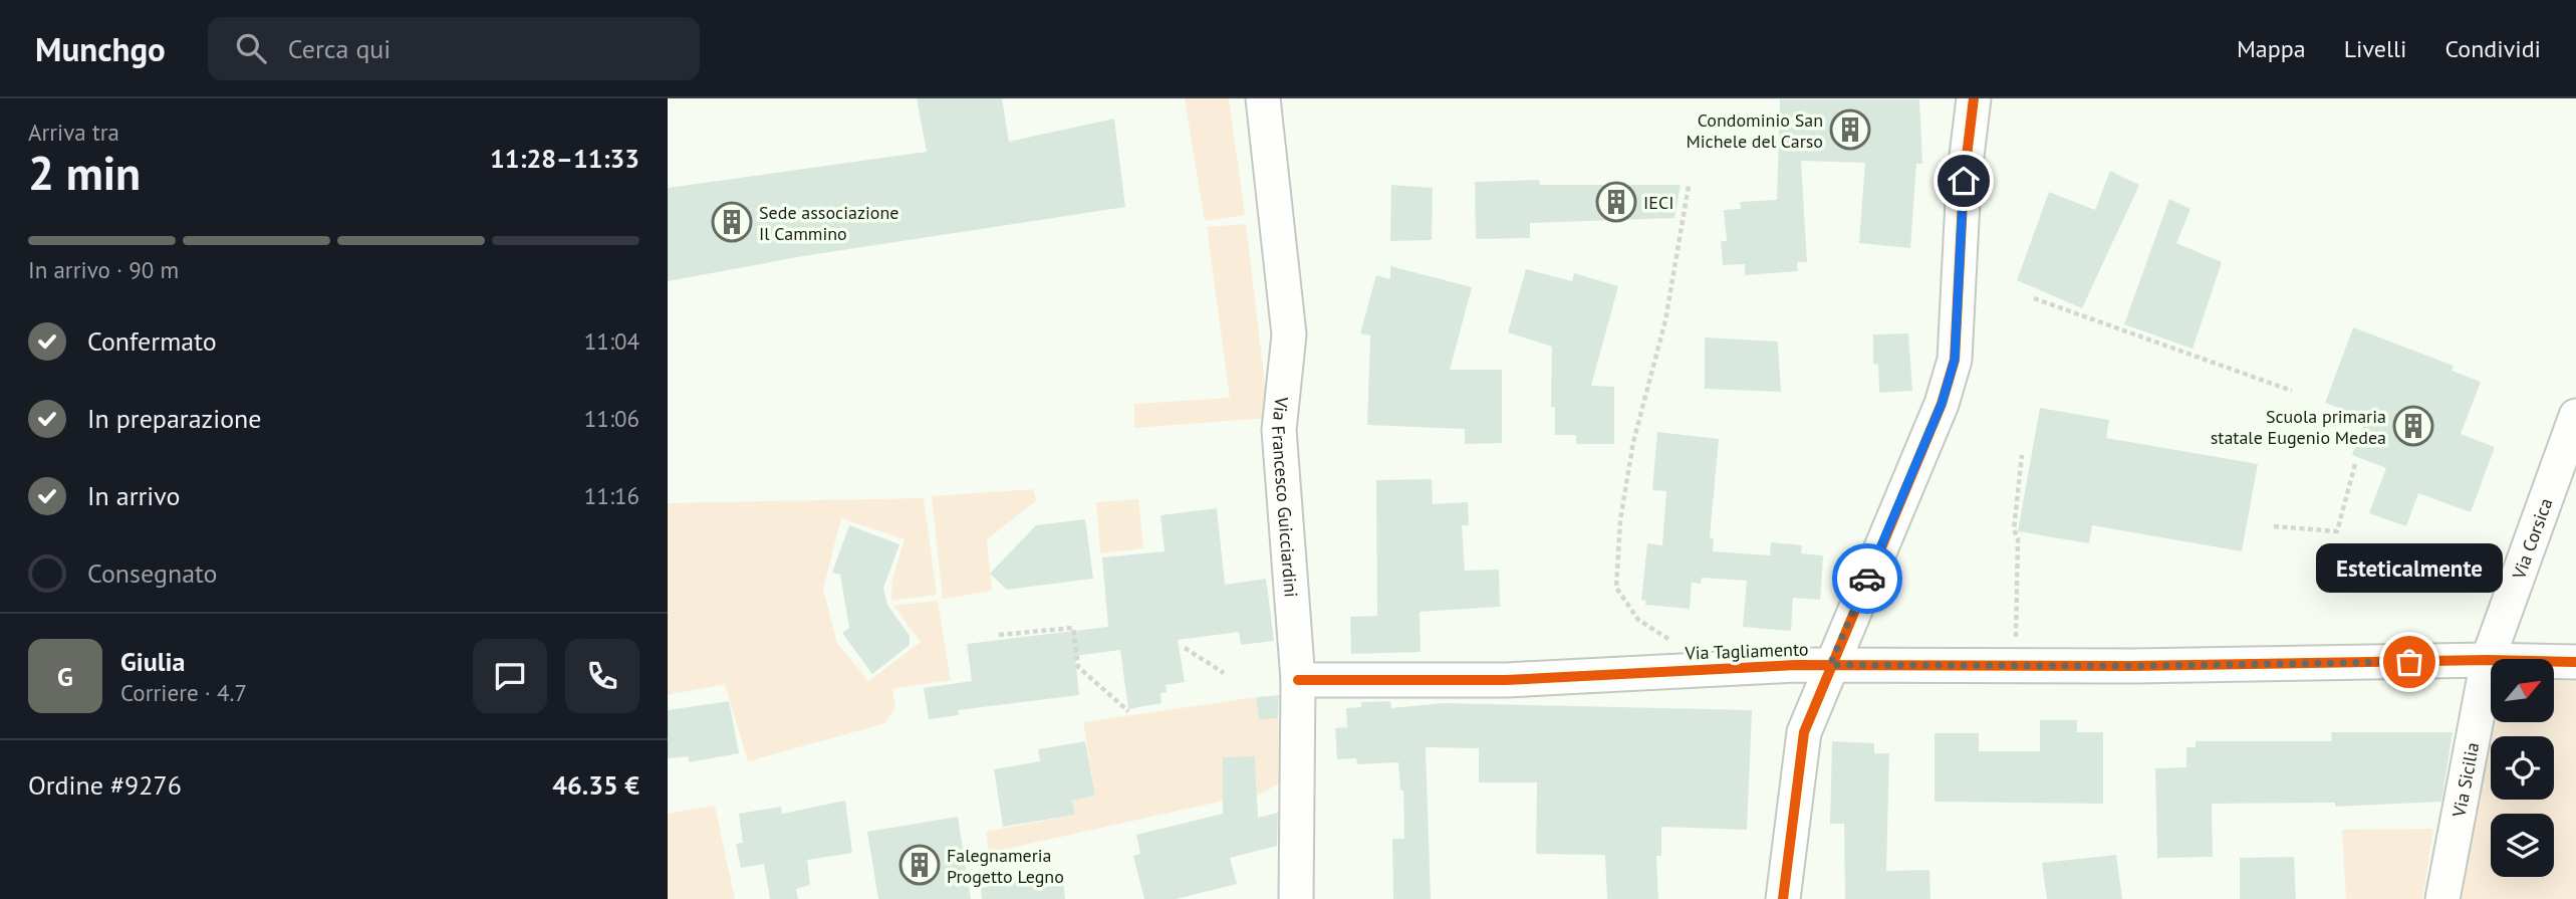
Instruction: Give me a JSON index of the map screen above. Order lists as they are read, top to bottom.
{
  "streets": {
    "street": [
      "Via Francesco Guicciardini",
      "Via Corsica",
      "Via Tagliamento",
      "Via Sicilia"
    ]
  },
  "crossings": [
    ["Via Francesco Guicciardini", "Via Tagliamento"],
    ["Via Corsica", "Via Tagliamento"],
    ["Via Corsica", "Via Sicilia"],
    ["Via Tagliamento", "Via Sicilia"]
  ],
  "places": {
    "building": [
      "Condominio San Michele del Carso",
      "IECI",
      "Sede associazione Il Cammino",
      "Scuola primaria statale Eugenio Medea",
      "Falegnameria Progetto Legno"
    ],
    "other": ["Esteticalmente"]
  },
  "north": "top right",
  "page": {
    "header": "Munchgo",
    "search": "Cerca qui",
    "nav": ["Mappa", "Livelli", "Condividi"],
    "heading": ["2 min", "Arriva tra", "11:28–11:33"],
    "panel": [
      "Giulia",
      "Corriere · 4.7",
      "Ordine #9276",
      "46.35 €"
    ],
    "bar": "In arrivo · 90 m",
    "list": [
      ["Confermato", "11:04"],
      ["In preparazione", "11:06"],
      ["In arrivo", "11:16"],
      "Consegnato"
    ],
    "bubble": "Esteticalmente",
    "round": "G"
  }
}
